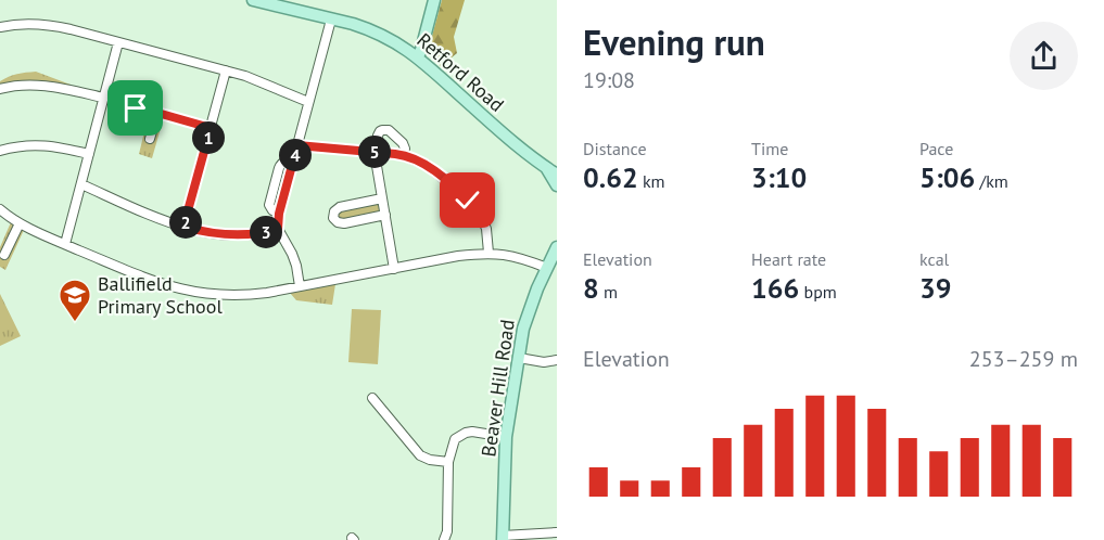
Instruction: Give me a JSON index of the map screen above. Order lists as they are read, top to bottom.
{
  "streets": {
    "main road": ["Retford Road", "Beaver Hill Road"]
  },
  "places": {
    "school or university": ["Ballifield Primary School"]
  },
  "page": {
    "heading": ["Evening run", "19:08"],
    "stats": [
      ["Distance", "0.62 km"],
      ["Time", "3:10"],
      ["Pace", "5:06 /km"],
      ["Elevation", "8 m"],
      ["Heart rate", "166 bpm"],
      ["kcal", "39"]
    ],
    "pins": [
      "1",
      "5",
      "4",
      "2",
      "3"
    ],
    "chart": ["Elevation", "253–259 m"]
  }
}
